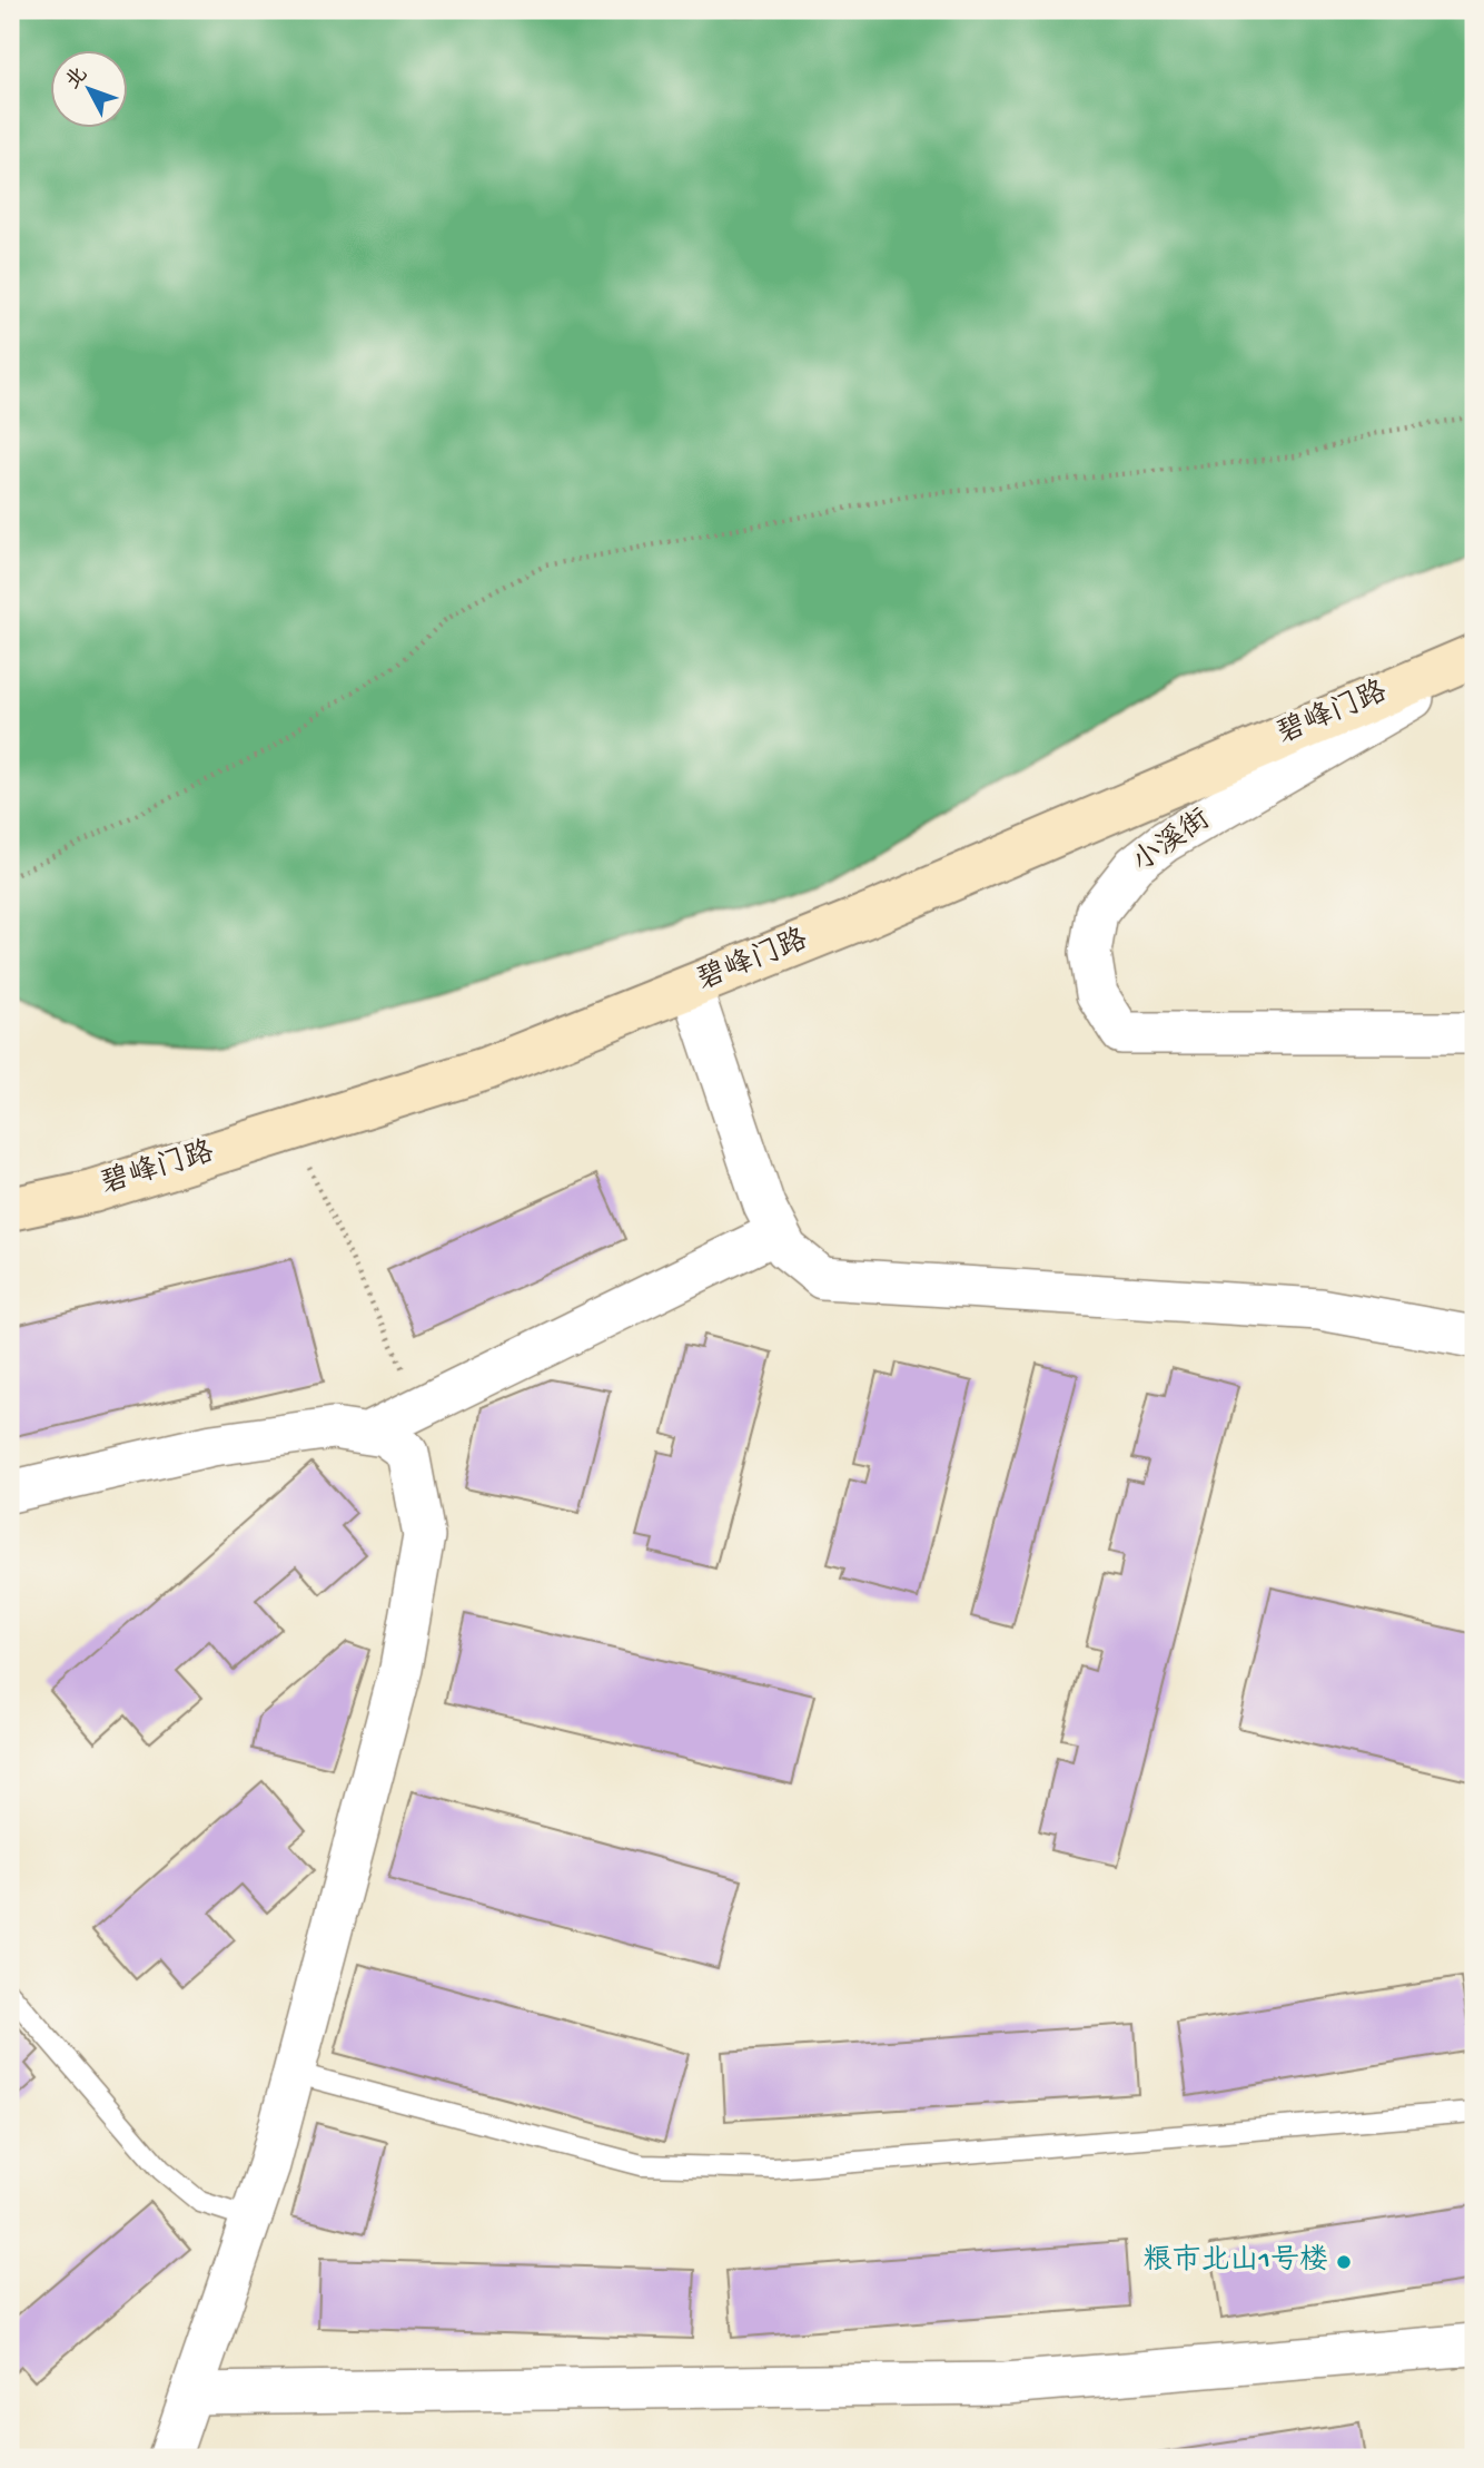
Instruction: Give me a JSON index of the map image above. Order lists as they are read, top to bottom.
{
  "streets": {
    "street": ["碧峰门路", "小溪街"]
  },
  "places": ["粮市北山1号楼"],
  "north": "top left"
}
